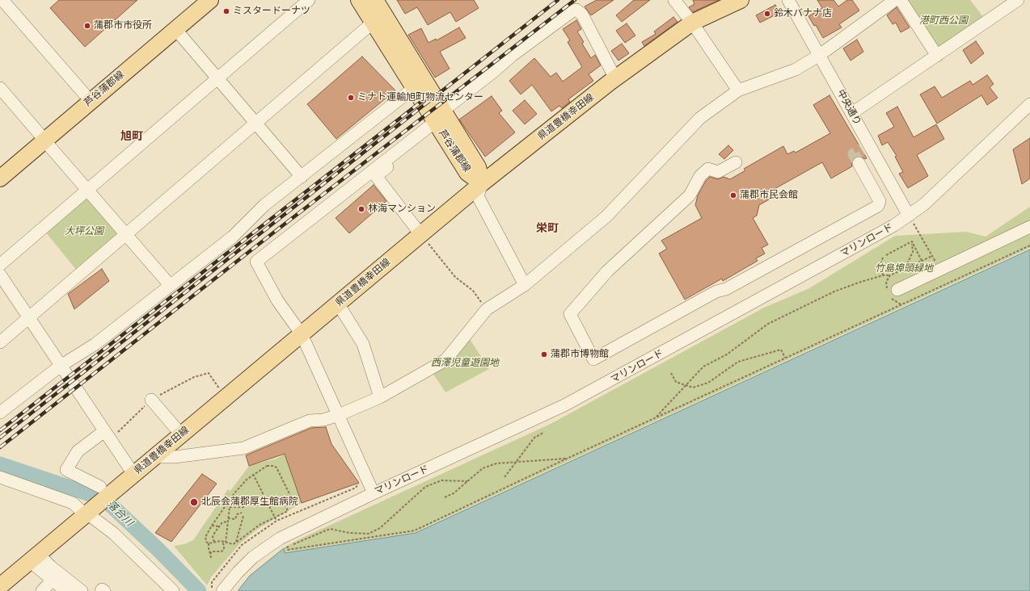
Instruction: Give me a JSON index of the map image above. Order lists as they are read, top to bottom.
{
  "streets": {
    "main road": ["芦谷蒲郡線", "県道豊橋幸田線"],
    "street": ["中央通り", "マリンロード"]
  },
  "crossings": [
    ["芦谷蒲郡線", "県道豊橋幸田線"],
    ["中央通り", "マリンロード"]
  ],
  "districts": ["旭町", "栄町"],
  "water": ["落合川"],
  "parks": [
    "港町西公園",
    "大坪公園",
    "竹島埠頭緑地",
    "西澤児童遊園地"
  ],
  "places": [
    "ミスタードーナツ",
    "鈴木バナナ店",
    "蒲郡市市役所",
    "ミナト運輸旭町物流センター",
    "蒲郡市民会館",
    "林海マンション",
    "蒲郡市博物館",
    "北辰会蒲郡厚生館病院"
  ]
}
